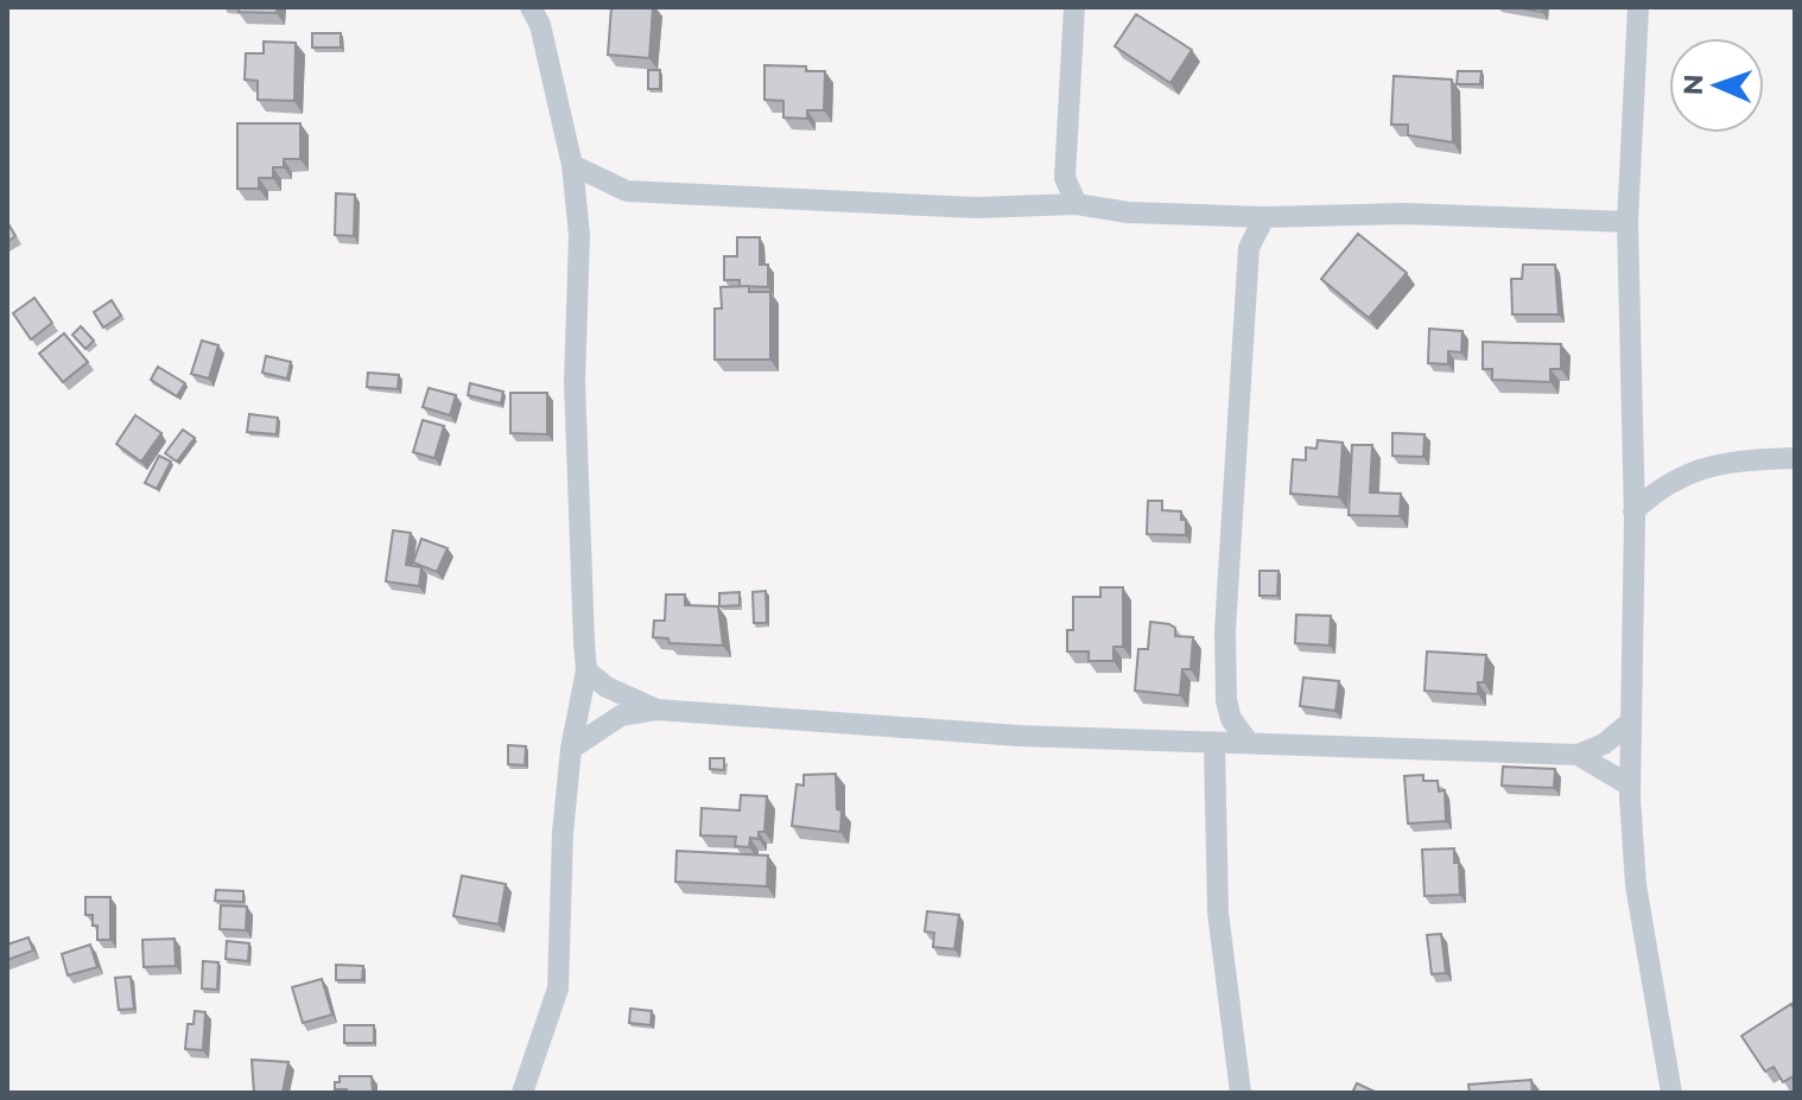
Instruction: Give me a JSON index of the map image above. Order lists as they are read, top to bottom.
{
  "north": "left"
}
